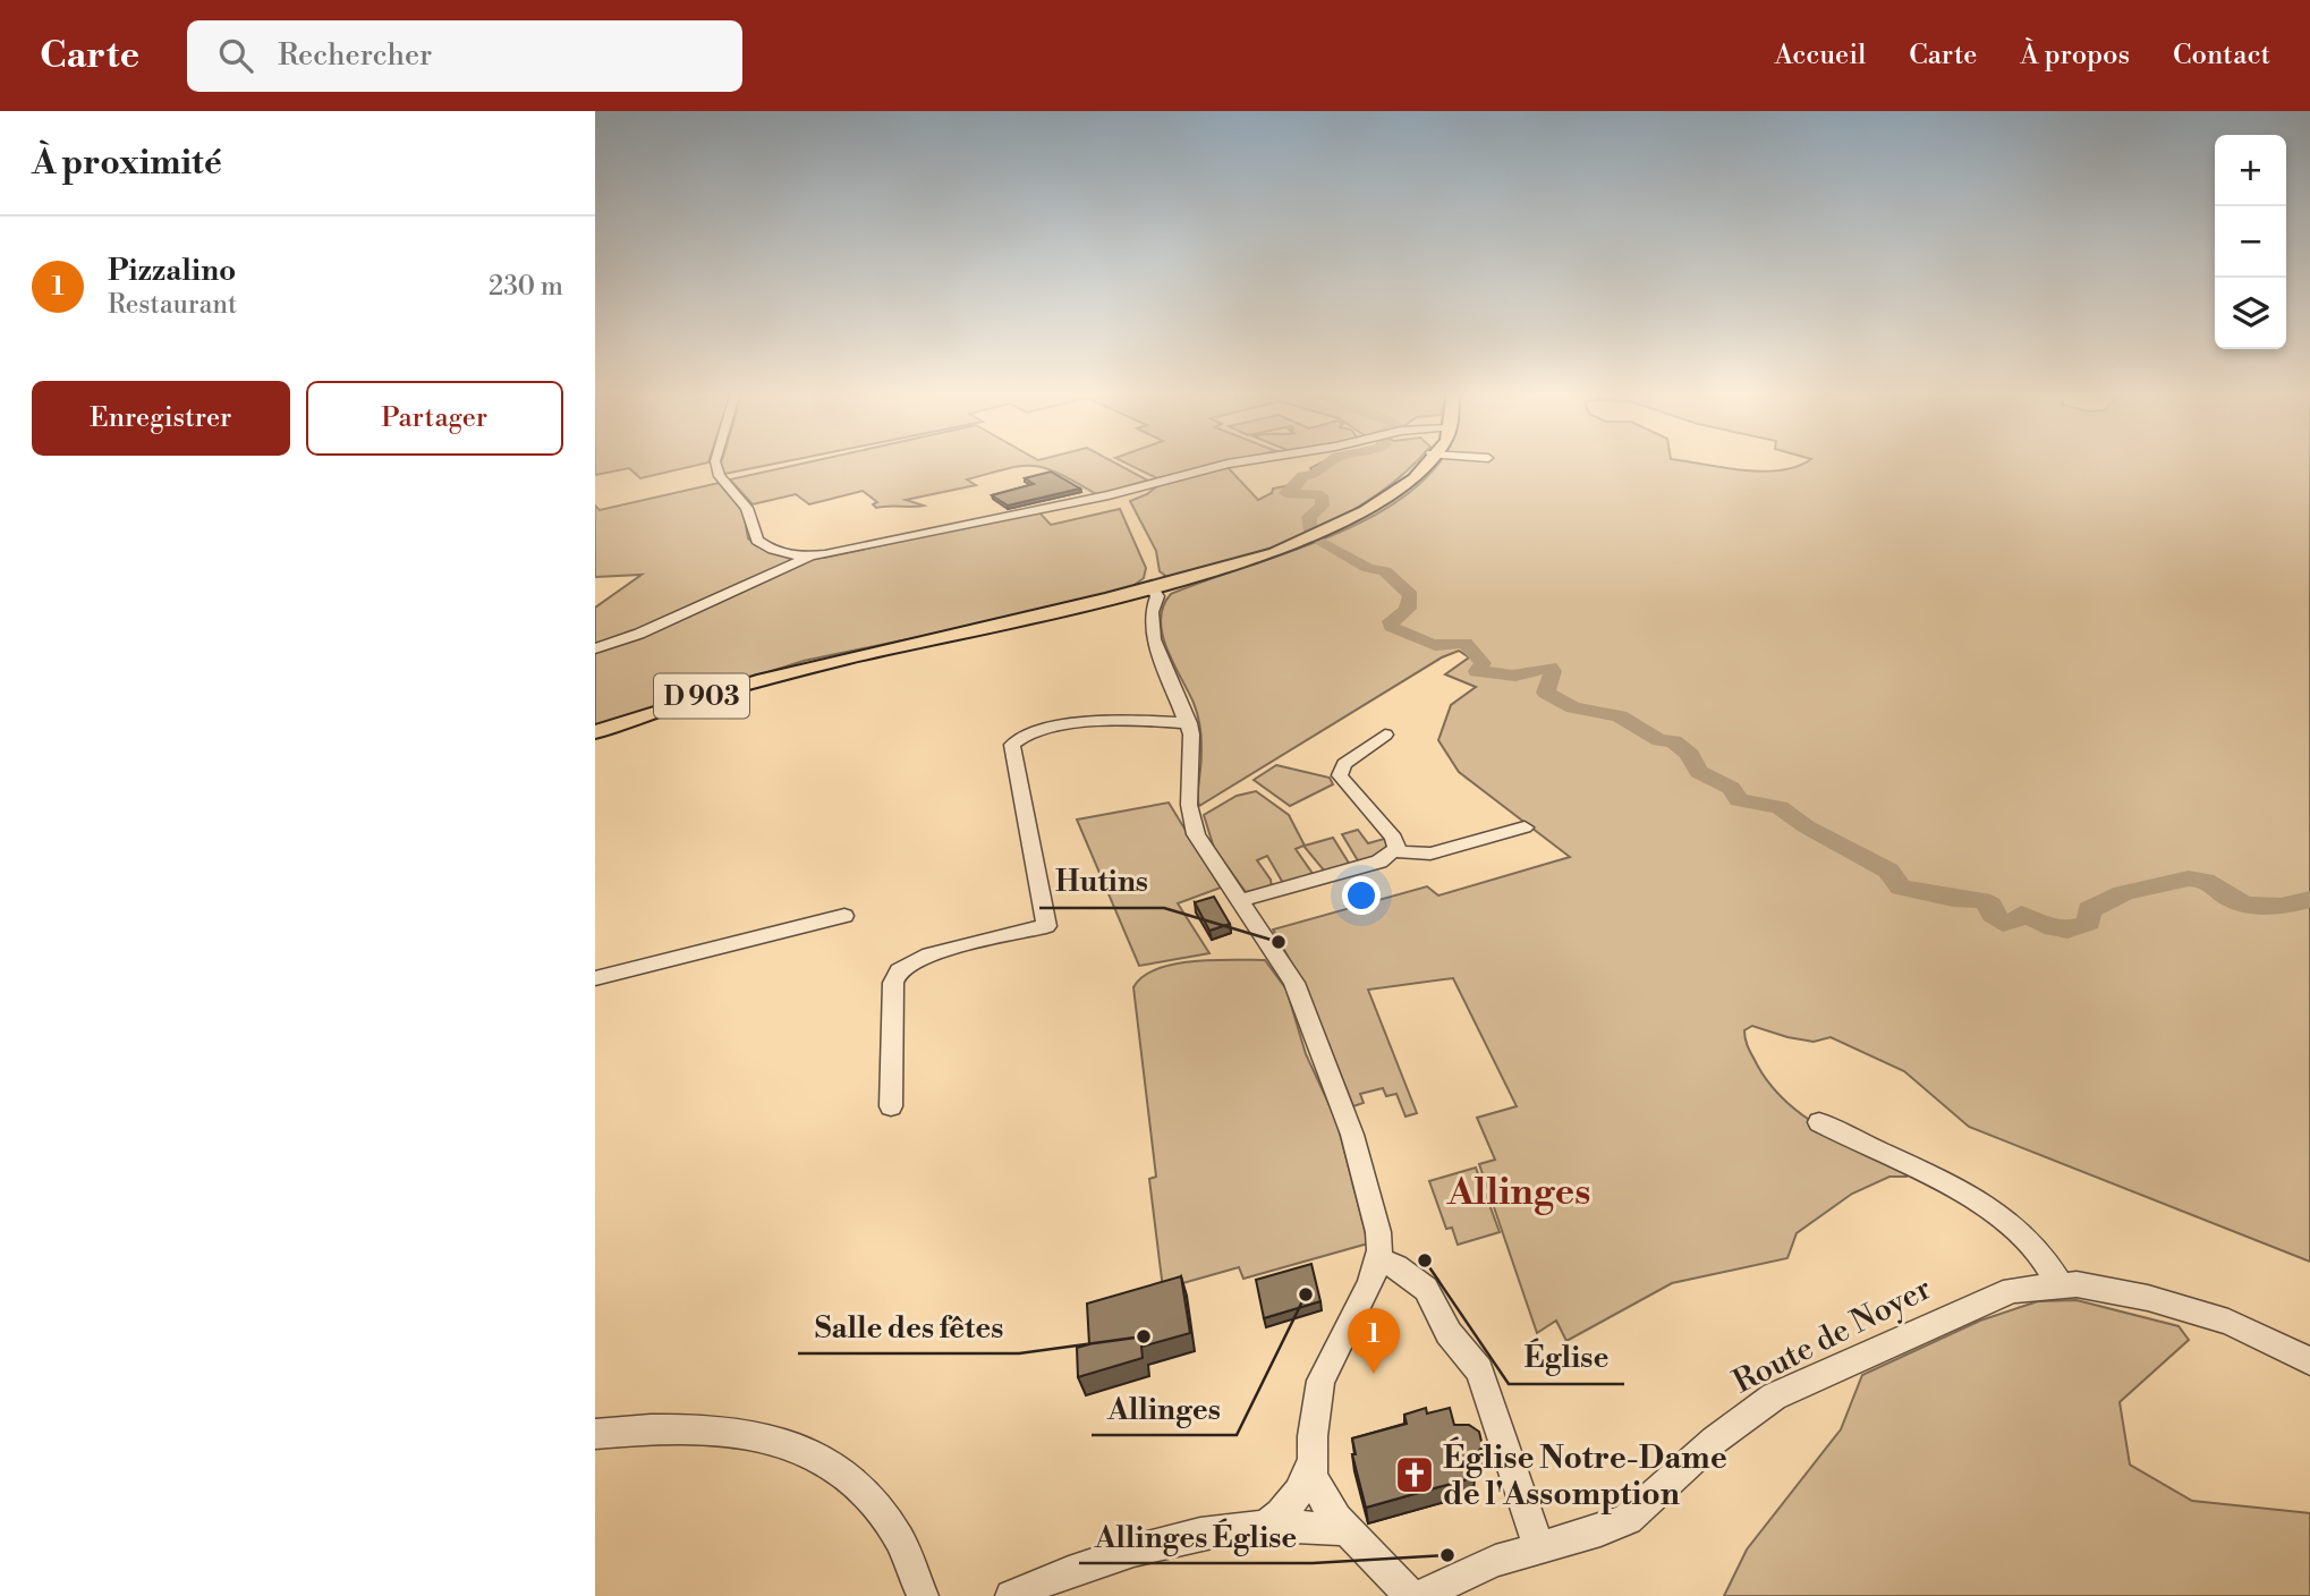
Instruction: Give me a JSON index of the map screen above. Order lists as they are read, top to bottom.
{
  "streets": {
    "main road": ["D 903"],
    "street": ["Route de Noyer"]
  },
  "districts": ["Allinges"],
  "places": {
    "other": [
      "Hutins",
      "Église",
      "Allinges",
      "Salle des fêtes",
      "Allinges Église"
    ],
    "church": ["Église Notre-Dame de l'Assomption"]
  },
  "page": {
    "header": "Carte",
    "search": "Rechercher",
    "nav": [
      "Accueil",
      "Carte",
      "À propos",
      "Contact"
    ],
    "heading": "À proximité",
    "map_buttons": ["+", "−"],
    "list": [
      {
        "mark": "1",
        "name": "Pizzalino",
        "note": "Restaurant",
        "value": "230 m"
      }
    ],
    "buttons": ["Enregistrer", "Partager"],
    "pins": "1"
  }
}
